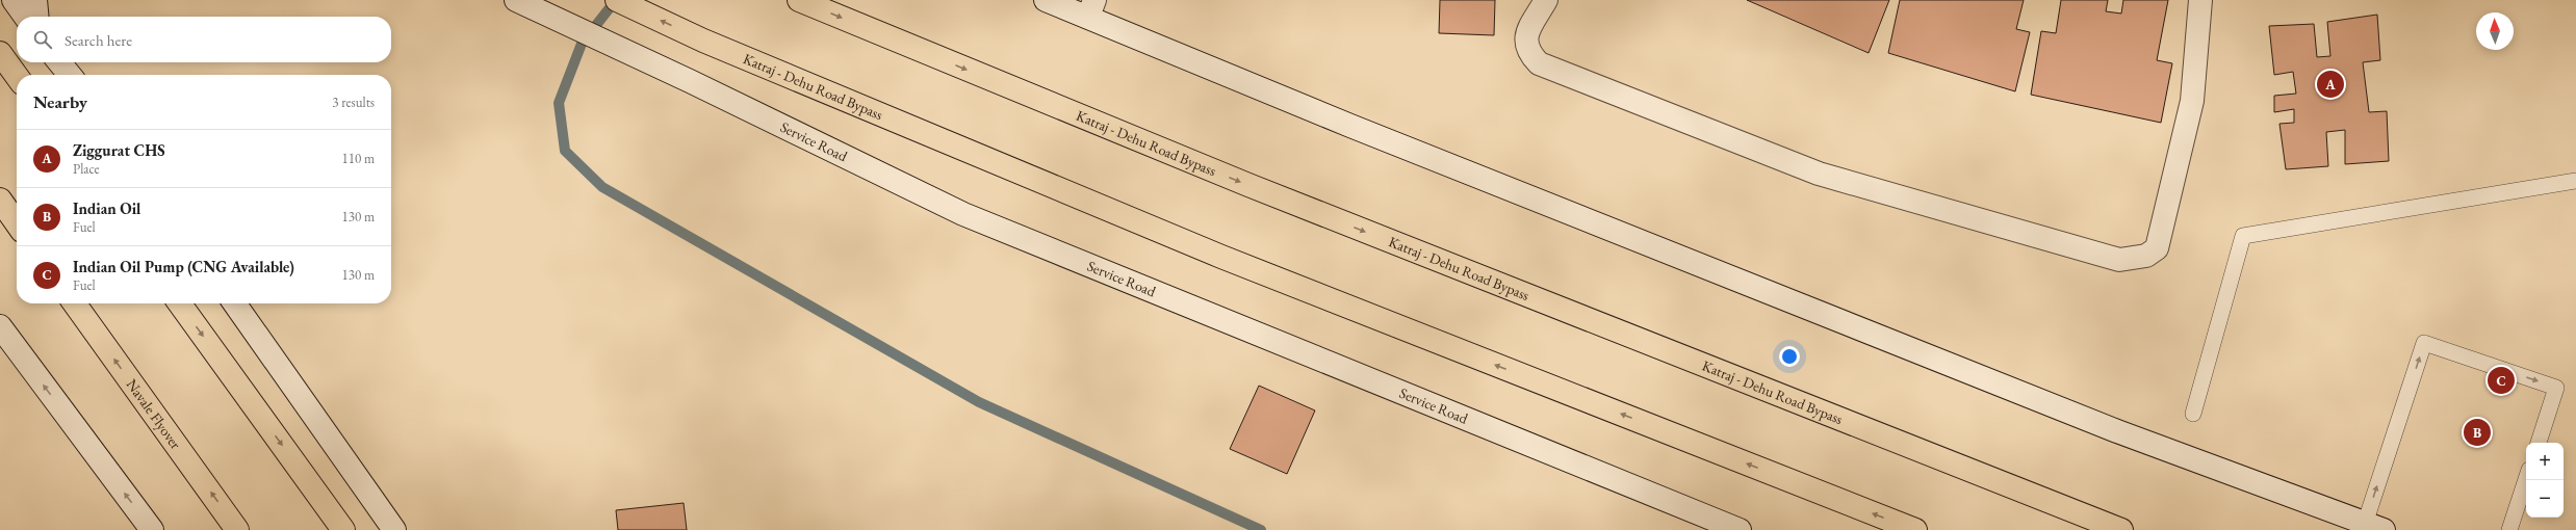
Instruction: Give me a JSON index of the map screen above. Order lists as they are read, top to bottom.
{
  "streets": {
    "highway": ["Katraj - Dehu Road Bypass", "Navale Flyover"],
    "street": ["Service Road"]
  },
  "north": "top",
  "page": {
    "search": "Search here",
    "pins": ["A", "C", "B"],
    "heading": ["Nearby", "3 results"],
    "list": [
      {
        "mark": "A",
        "name": "Ziggurat CHS",
        "note": "Place",
        "value": "110 m"
      },
      {
        "mark": "B",
        "name": "Indian Oil",
        "note": "Fuel",
        "value": "130 m"
      },
      {
        "mark": "C",
        "name": "Indian Oil Pump (CNG Available)",
        "note": "Fuel",
        "value": "130 m"
      }
    ],
    "map_buttons": ["+", "−"]
  }
}
